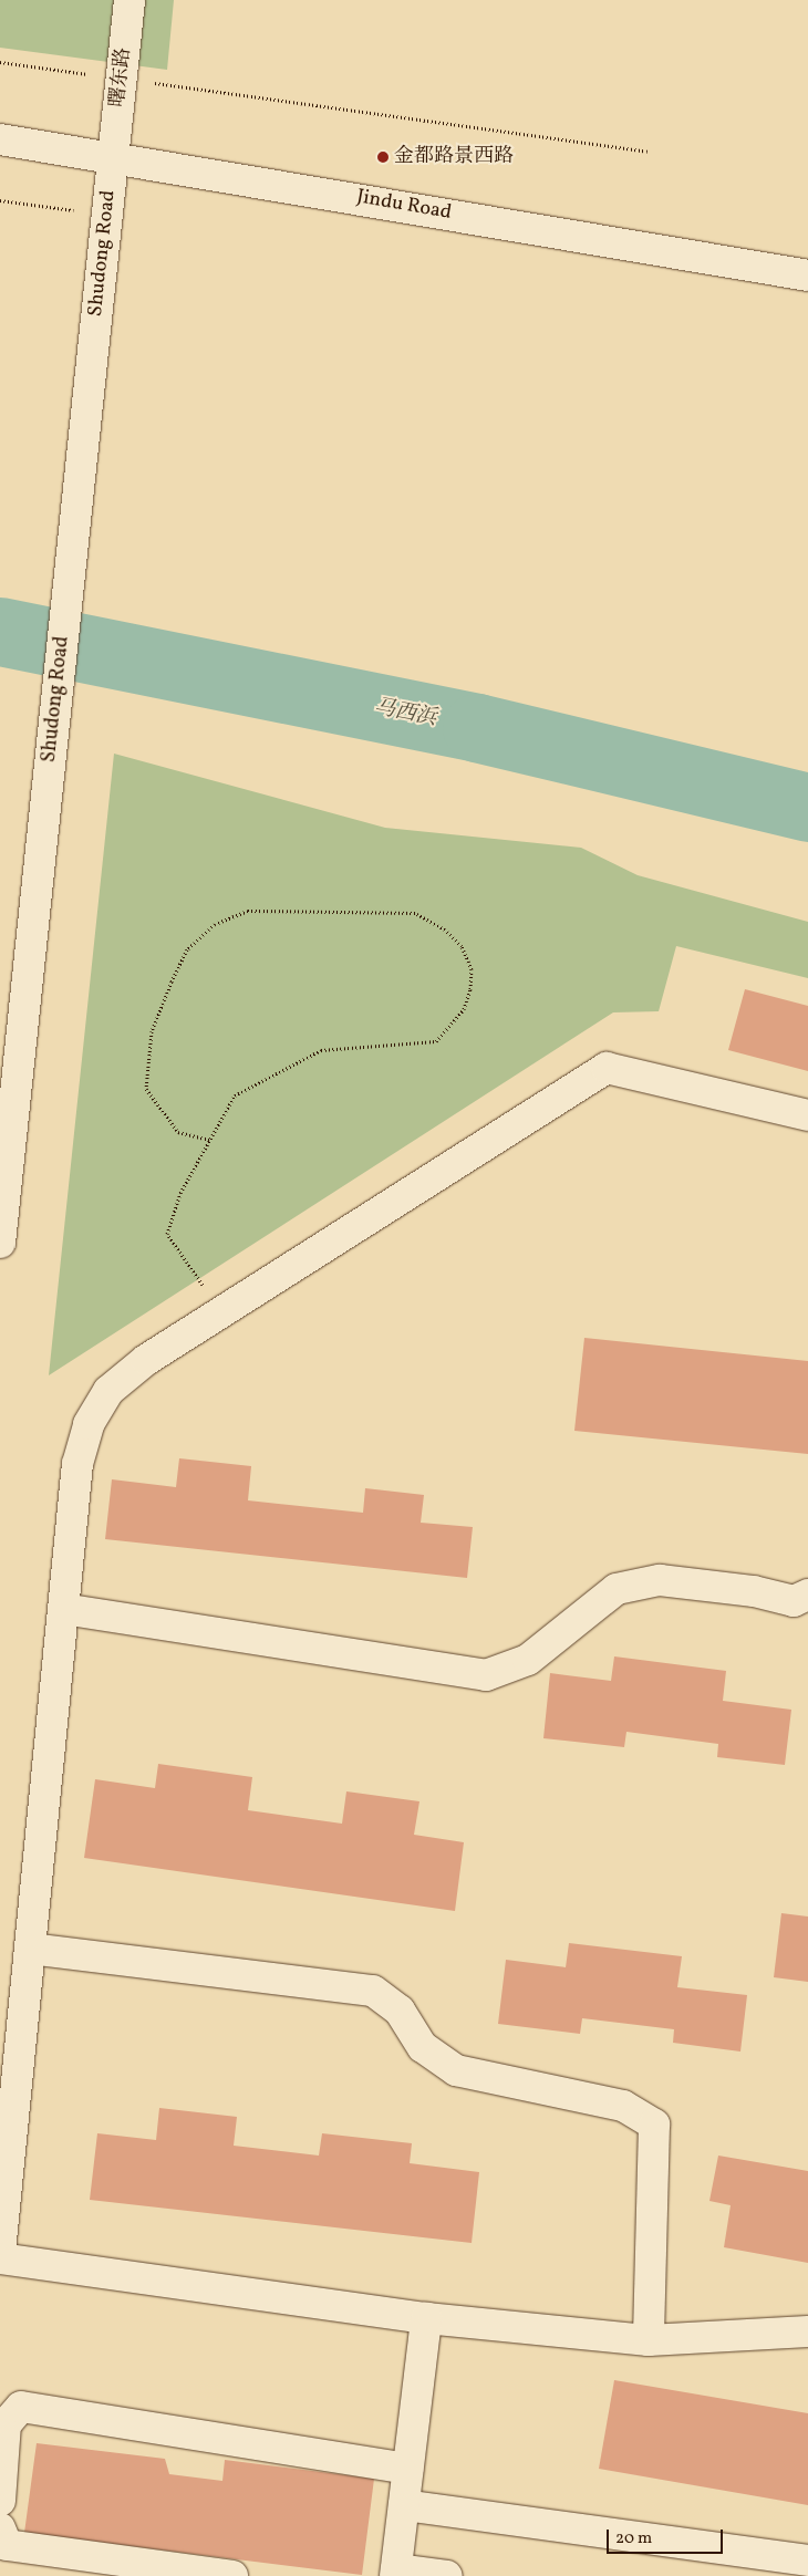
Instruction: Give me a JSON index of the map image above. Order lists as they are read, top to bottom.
{
  "streets": {
    "street": ["曙东路", "Jindu Road", "Shudong Road"]
  },
  "crossings": [
    ["曙东路", "Jindu Road"],
    ["曙东路", "Shudong Road"],
    ["Jindu Road", "Shudong Road"]
  ],
  "water": ["马西浜"],
  "places": ["金都路景西路"],
  "scale_bar": "20 m"
}
